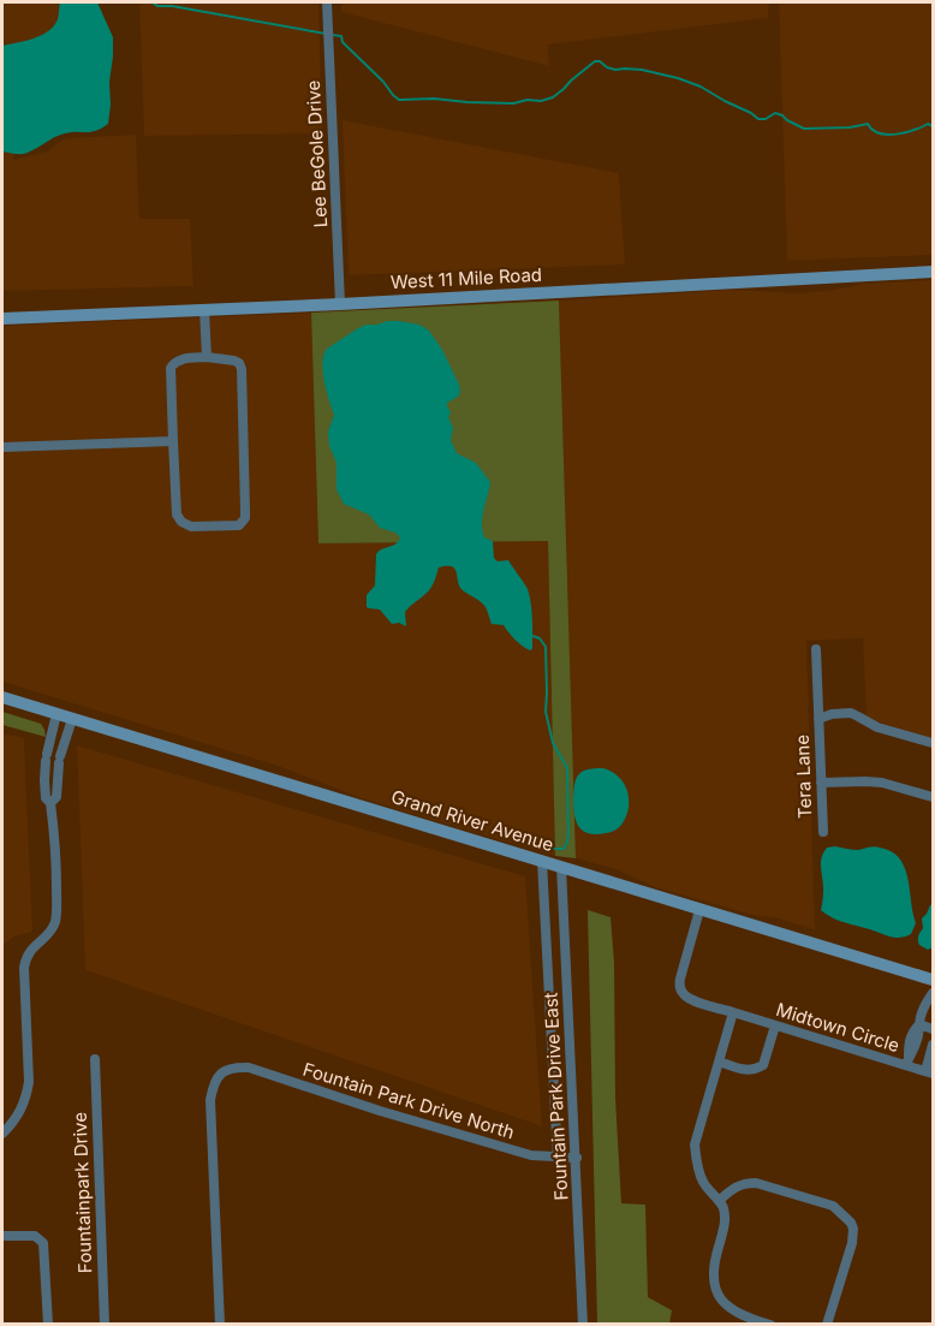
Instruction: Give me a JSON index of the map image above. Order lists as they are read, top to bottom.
{
  "streets": {
    "main road": ["West 11 Mile Road", "Grand River Avenue"],
    "street": [
      "Lee BeGole Drive",
      "Tera Lane",
      "Midtown Circle",
      "Fountain Park Drive East",
      "Fountain Park Drive North",
      "Fountainpark Drive"
    ]
  },
  "crossings": [
    ["Lee BeGole Drive", "West 11 Mile Road"],
    ["Grand River Avenue", "Midtown Circle"],
    ["Grand River Avenue", "Fountain Park Drive East"],
    ["Fountain Park Drive East", "Fountain Park Drive North"]
  ]
}
